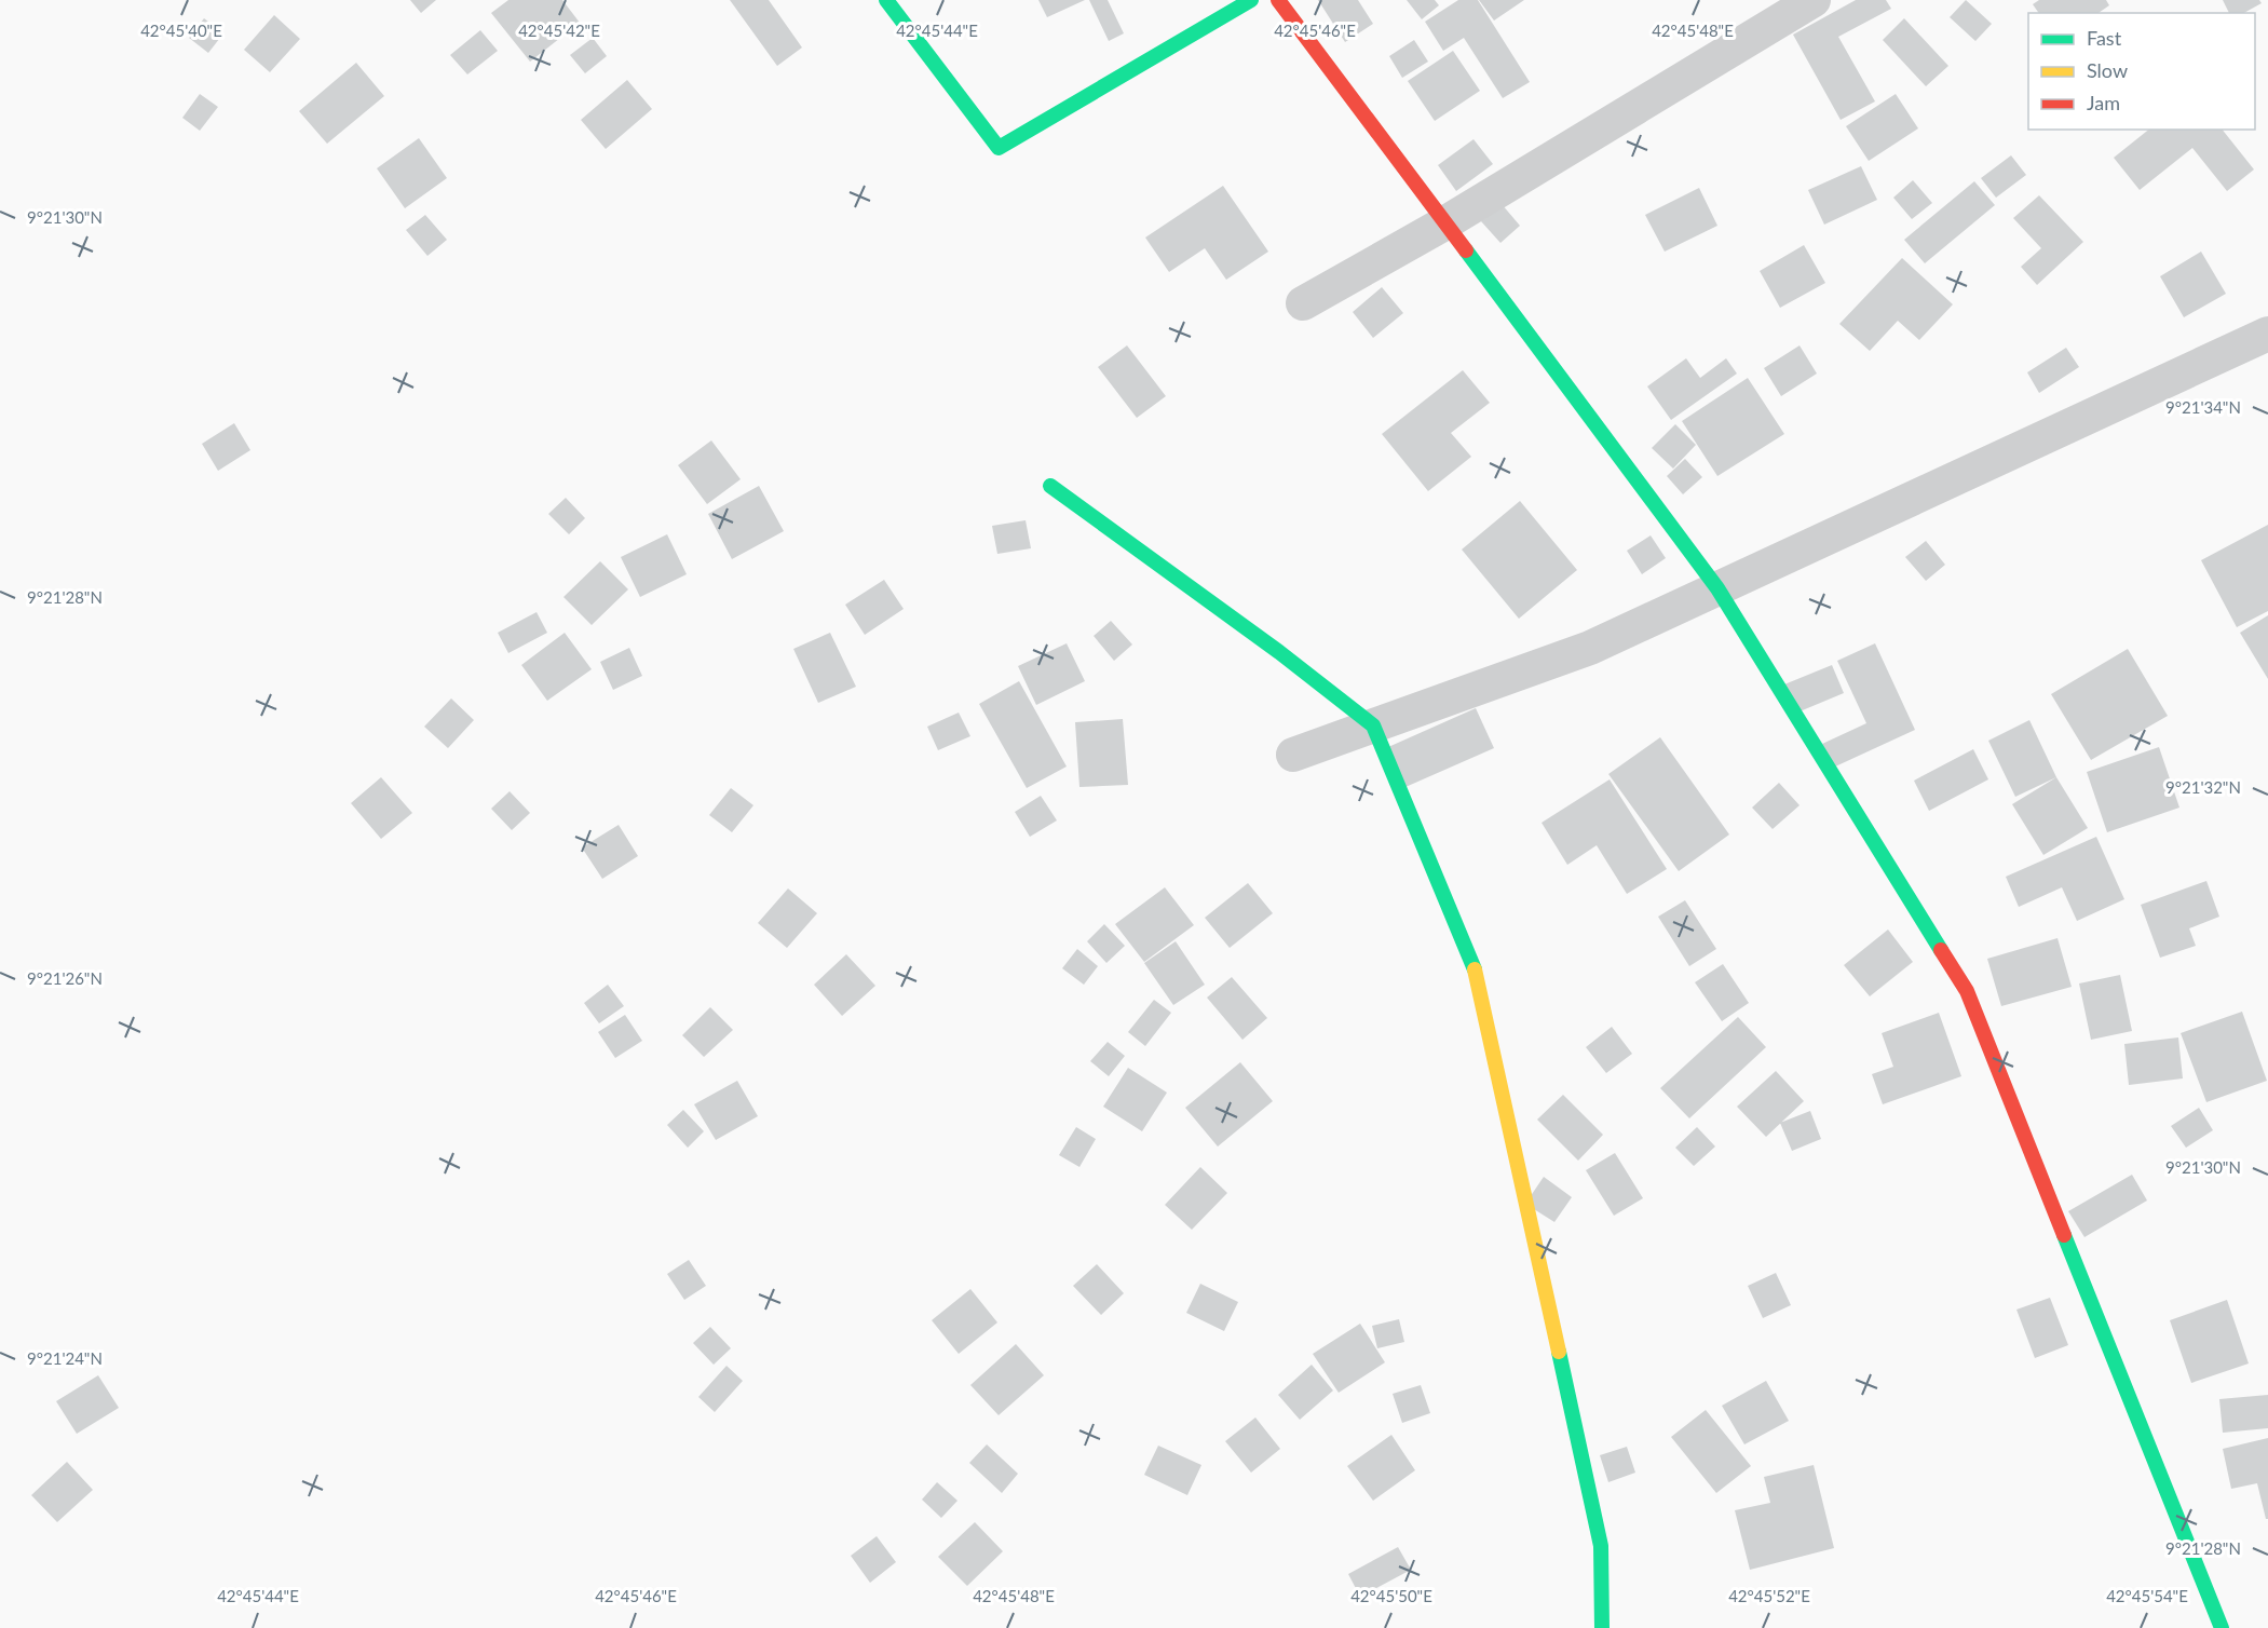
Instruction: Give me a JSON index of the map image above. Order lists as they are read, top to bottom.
{
  "legend": ["Fast", "Slow", "Jam"],
  "coordinates": [
    "42°45'40\"E",
    "42°45'42\"E",
    "42°45'44\"E",
    "42°45'46\"E",
    "42°45'48\"E",
    "9°21'30\"N",
    "9°21'34\"N",
    "9°21'28\"N",
    "9°21'32\"N",
    "9°21'26\"N",
    "9°21'24\"N",
    "42°45'50\"E",
    "42°45'52\"E",
    "42°45'54\"E"
  ]
}
